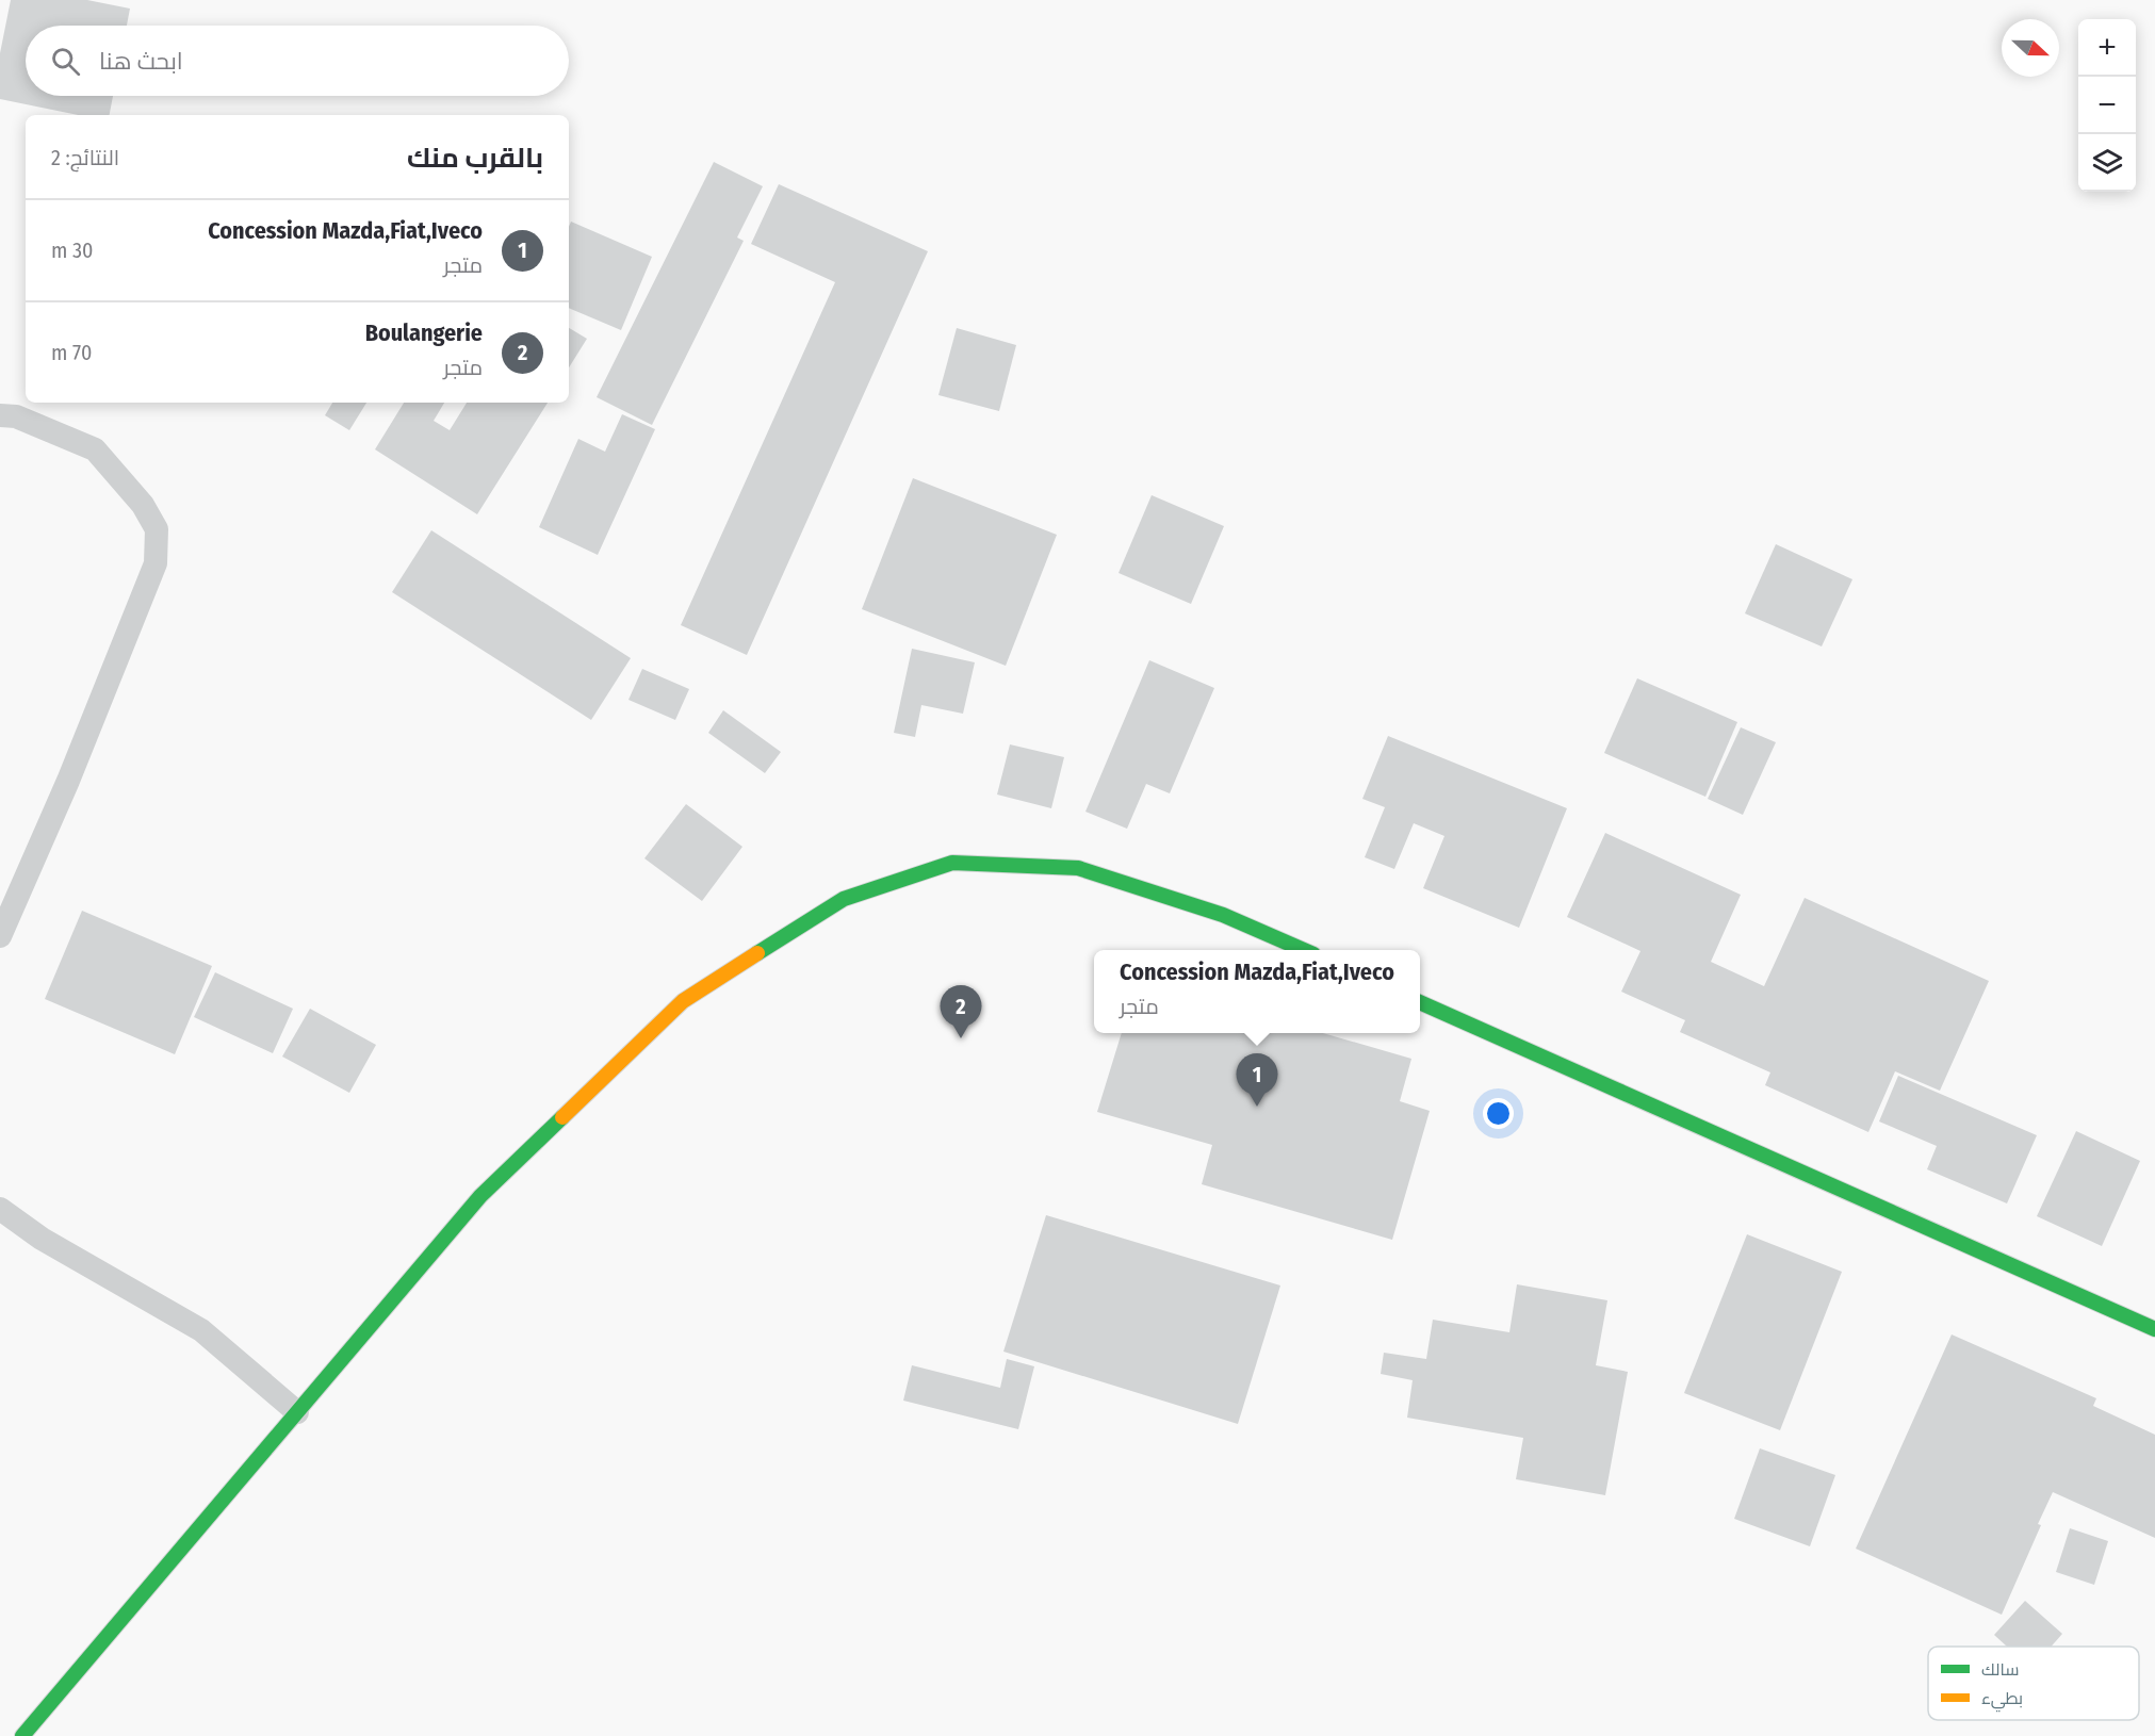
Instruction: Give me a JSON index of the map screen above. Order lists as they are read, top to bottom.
{
  "legend": ["سالك", "بطيء"],
  "north": "right",
  "page": {
    "map_buttons": ["+", "−"],
    "search": "ابحث هنا",
    "heading": ["بالقرب منك", "النتائج: 2"],
    "list": [
      {
        "mark": "1",
        "name": "Concession Mazda,Fiat,Iveco",
        "note": "متجر",
        "value": "30 m"
      },
      {
        "mark": "2",
        "name": "Boulangerie",
        "note": "متجر",
        "value": "70 m"
      }
    ],
    "popup": ["Concession Mazda,Fiat,Iveco", "متجر"],
    "pins": ["2", "1"]
  }
}
